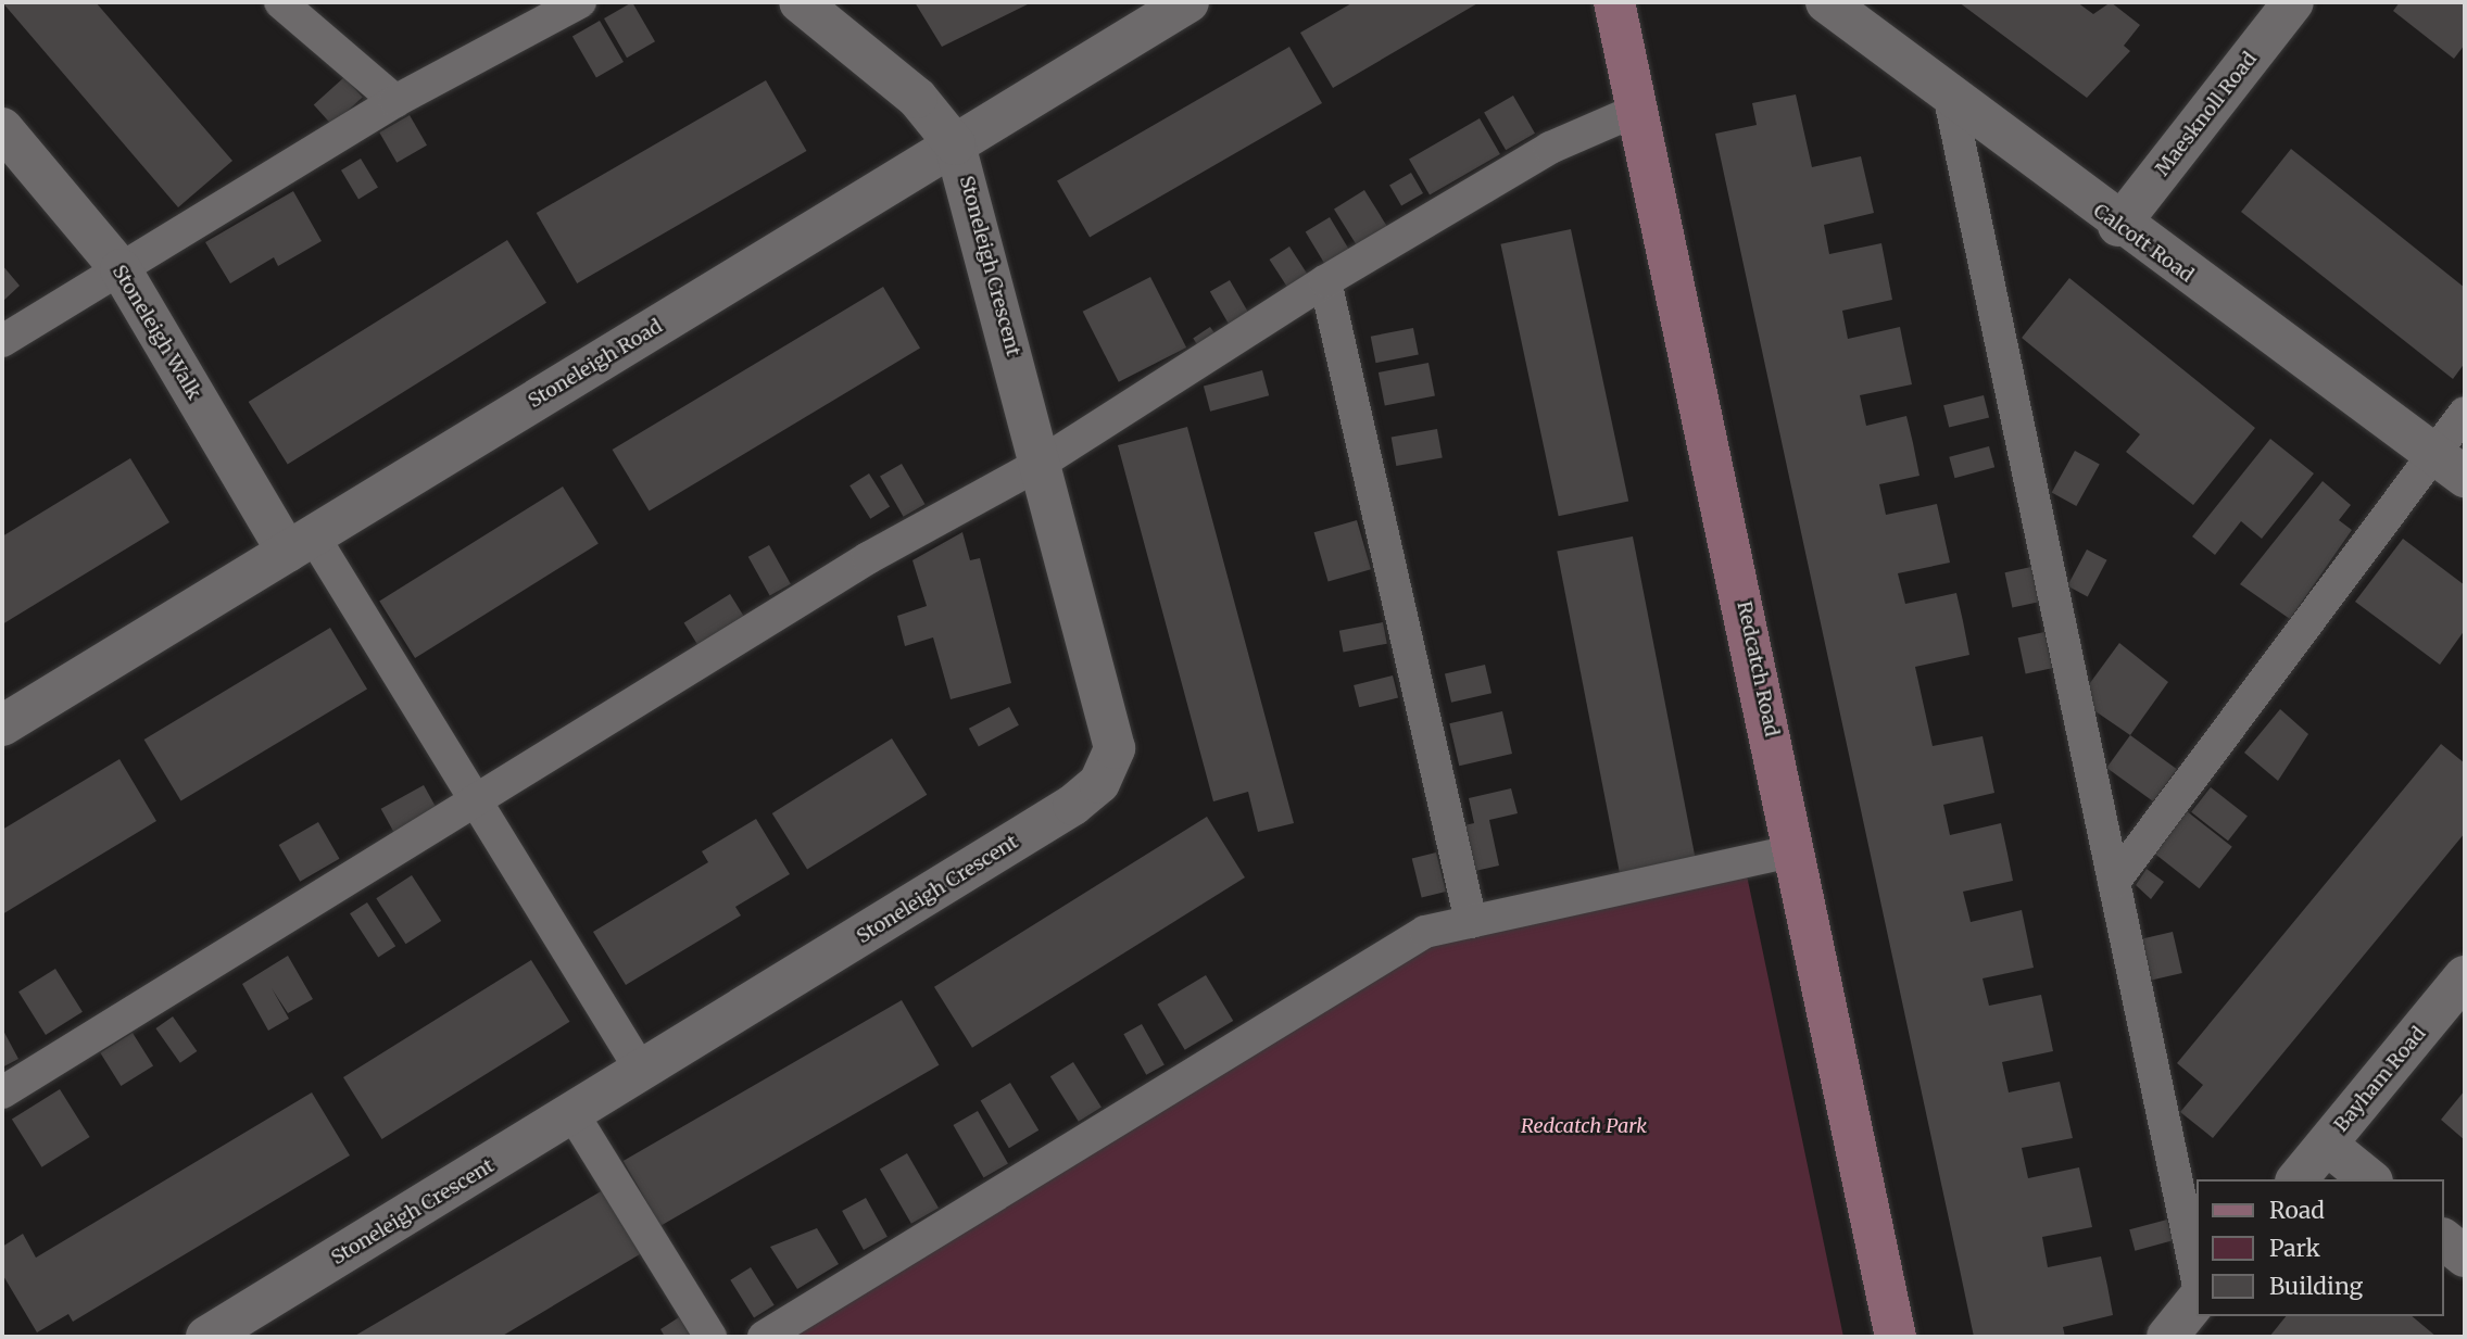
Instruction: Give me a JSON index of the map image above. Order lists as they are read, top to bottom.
{
  "streets": {
    "main road": ["Redcatch Road"],
    "street": [
      "Maesknoll Road",
      "Calcott Road",
      "Stoneleigh Crescent",
      "Stoneleigh Walk",
      "Stoneleigh Road",
      "Bayham Road"
    ]
  },
  "crossings": [
    ["Maesknoll Road", "Calcott Road"],
    ["Stoneleigh Crescent", "Stoneleigh Road"],
    ["Stoneleigh Walk", "Stoneleigh Road"]
  ],
  "parks": ["Redcatch Park"],
  "legend": ["Road", "Park", "Building"]
}
